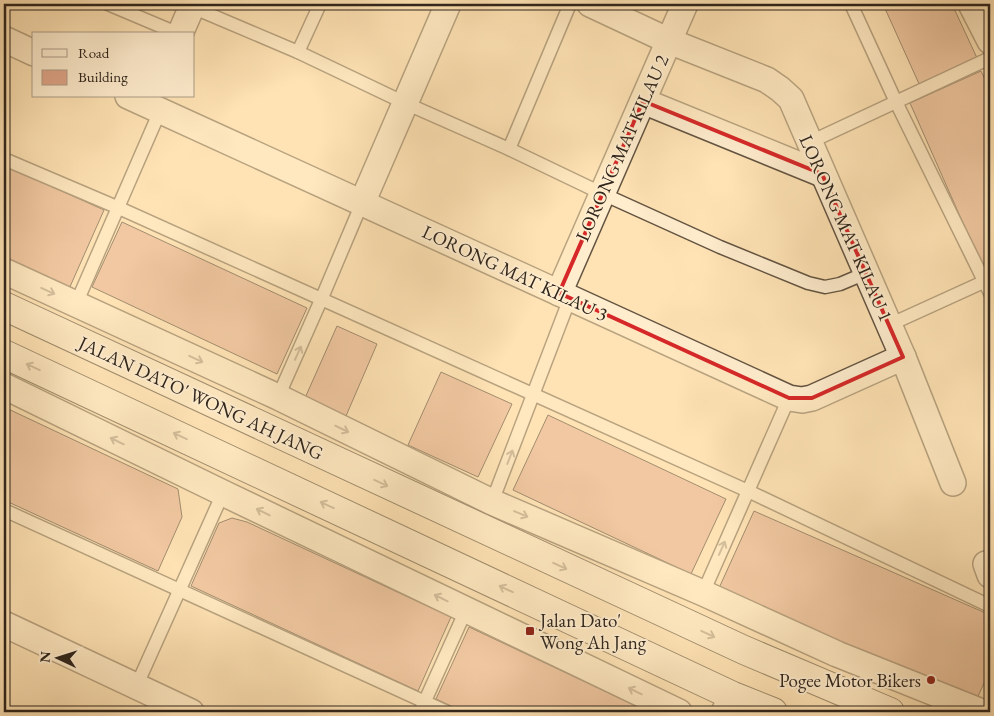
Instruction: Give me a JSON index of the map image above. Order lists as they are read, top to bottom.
{
  "streets": {
    "main road": ["JALAN DATO' WONG AH JANG"],
    "street": ["LORONG MAT KILAU 2", "LORONG MAT KILAU 1", "LORONG MAT KILAU 3"]
  },
  "crossings": [
    ["LORONG MAT KILAU 2", "LORONG MAT KILAU 1"],
    ["LORONG MAT KILAU 2", "LORONG MAT KILAU 3"],
    ["LORONG MAT KILAU 1", "LORONG MAT KILAU 3"]
  ],
  "places": {
    "transit": ["Jalan Dato' Wong Ah Jang"],
    "other": ["Pogee Motor Bikers"]
  },
  "legend": ["Road", "Building"],
  "north": "left"
}
